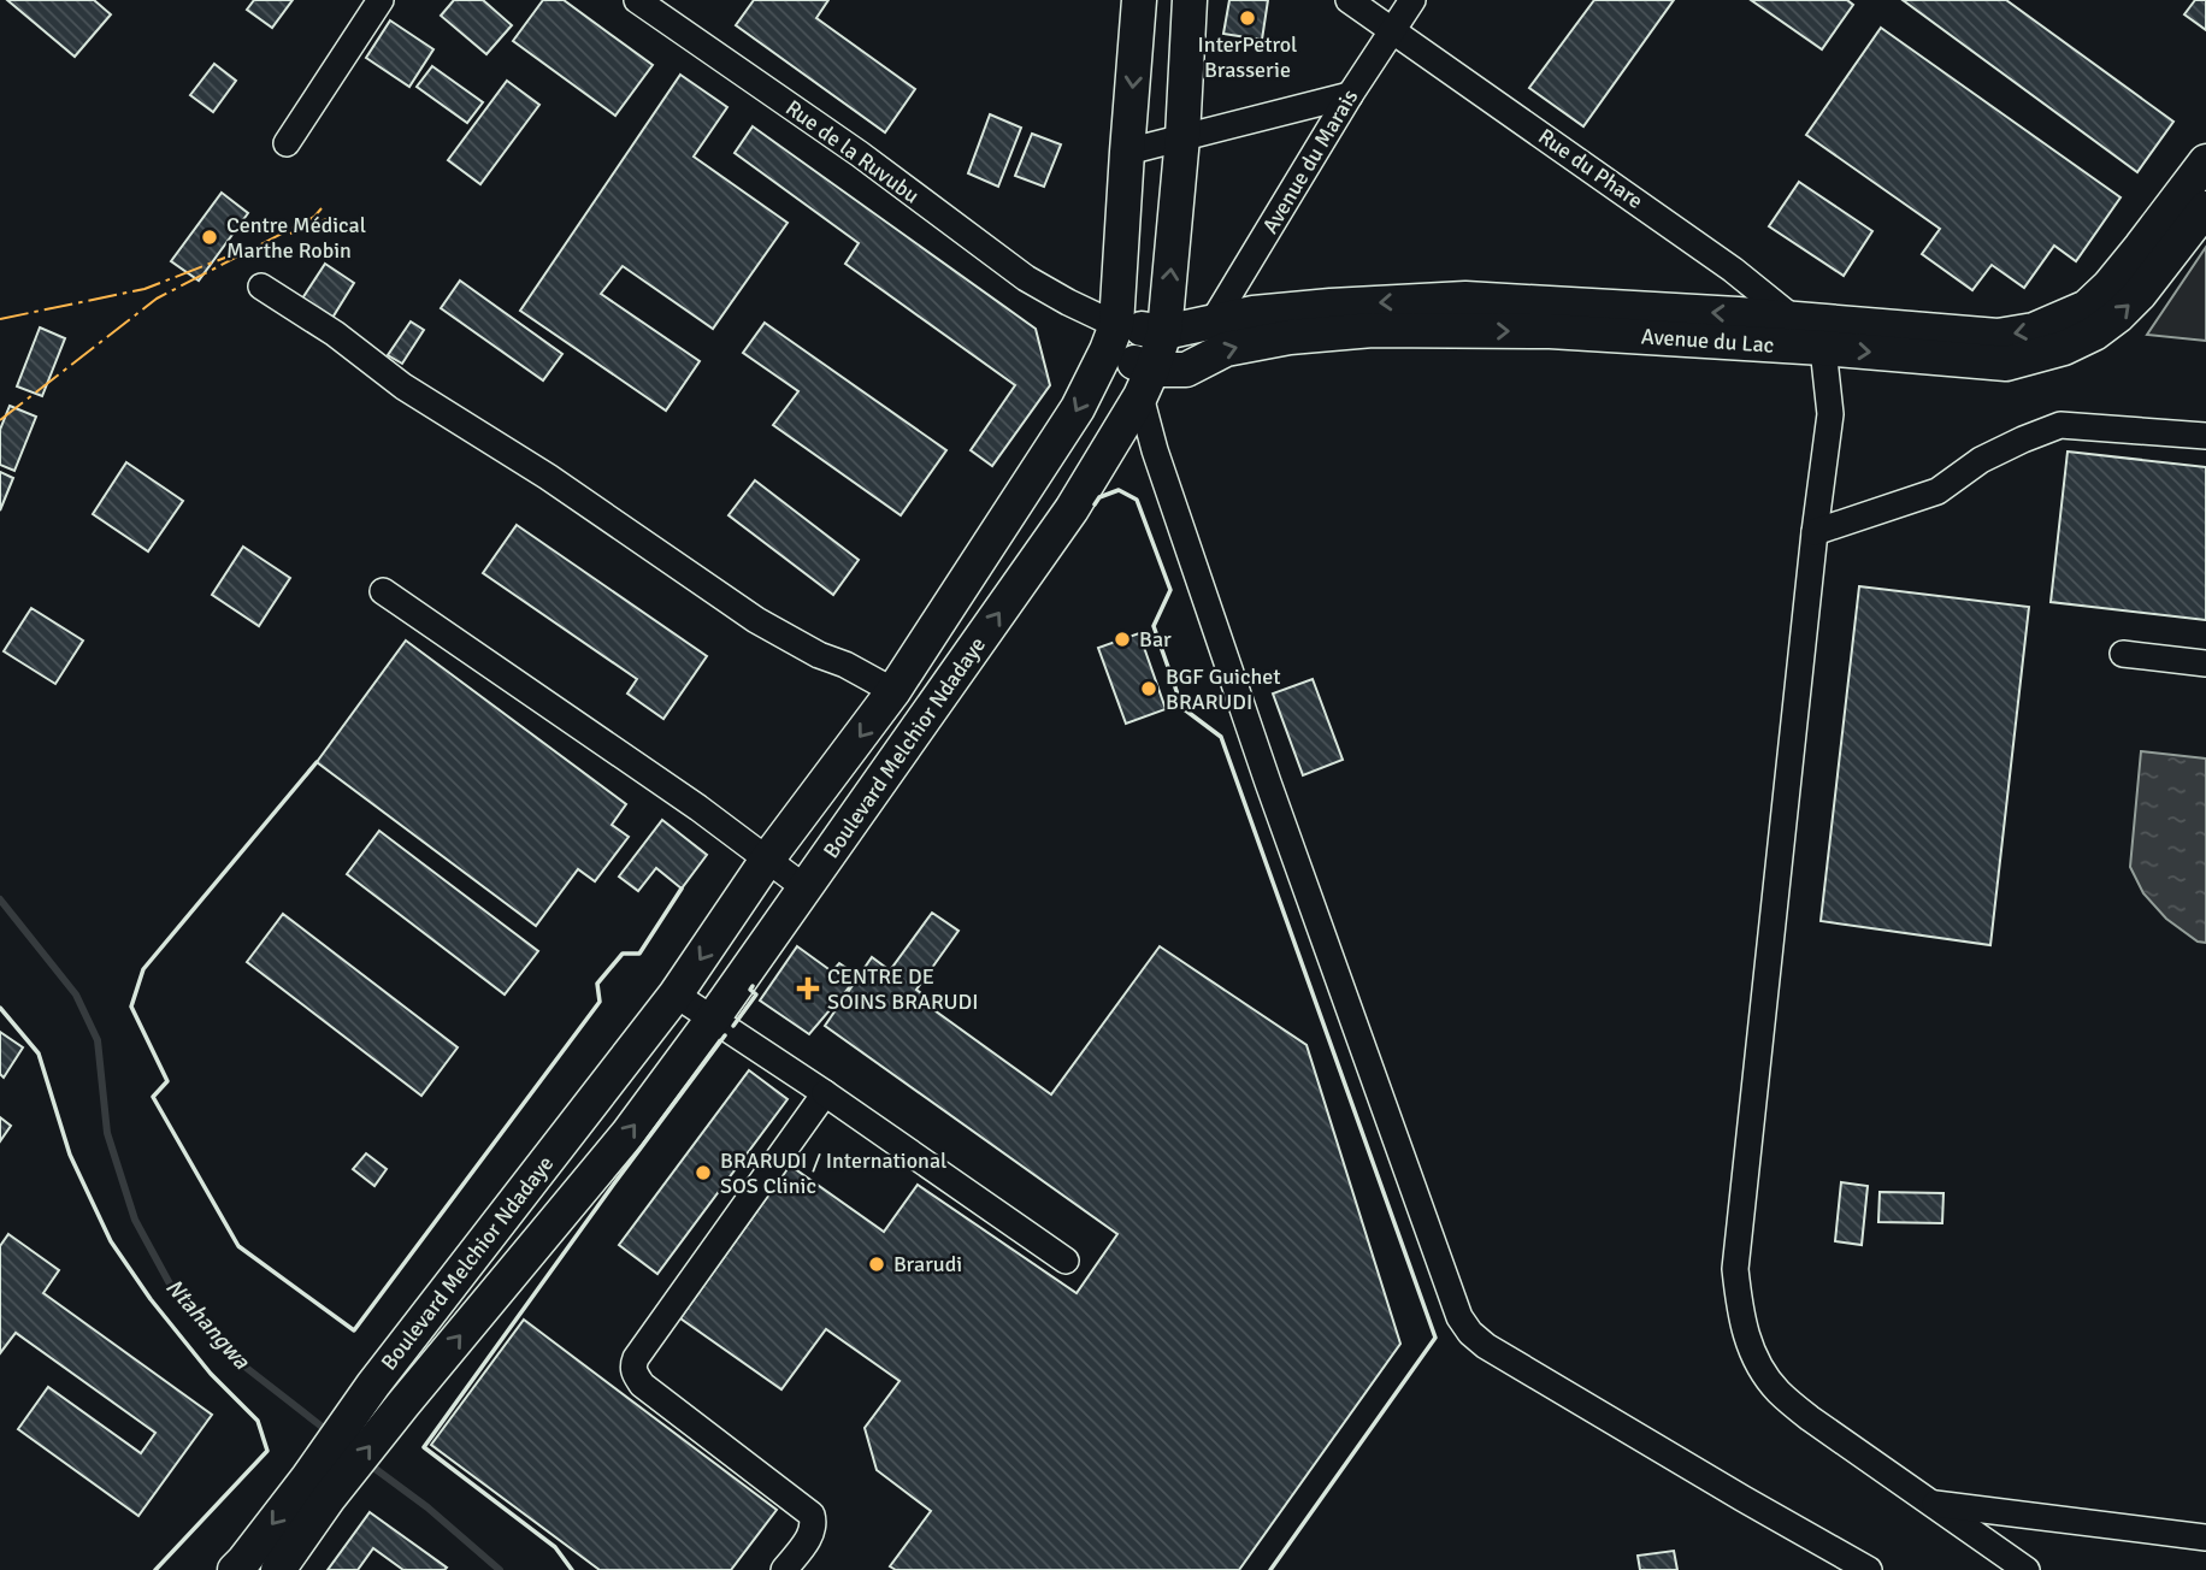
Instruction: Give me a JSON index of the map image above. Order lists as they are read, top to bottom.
{
  "streets": {
    "main road": ["Avenue du Lac", "Boulevard Melchior Ndadaye"],
    "street": ["Rue de la Ruvubu", "Avenue du Marais", "Rue du Phare"]
  },
  "crossings": [
    ["Rue de la Ruvubu", "Avenue du Lac"],
    ["Rue de la Ruvubu", "Boulevard Melchior Ndadaye"],
    ["Avenue du Marais", "Rue du Phare"],
    ["Avenue du Marais", "Avenue du Lac"],
    ["Rue du Phare", "Avenue du Lac"],
    ["Avenue du Lac", "Boulevard Melchior Ndadaye"]
  ],
  "water": ["Ntahangwa"],
  "places": {
    "other": [
      "InterPetrol Brasserie",
      "Centre Médical Marthe Robin",
      "Bar",
      "BGF Guichet BRARUDI",
      "BRARUDI / International SOS Clinic",
      "Brarudi"
    ],
    "health": ["CENTRE DE SOINS BRARUDI"]
  }
}
